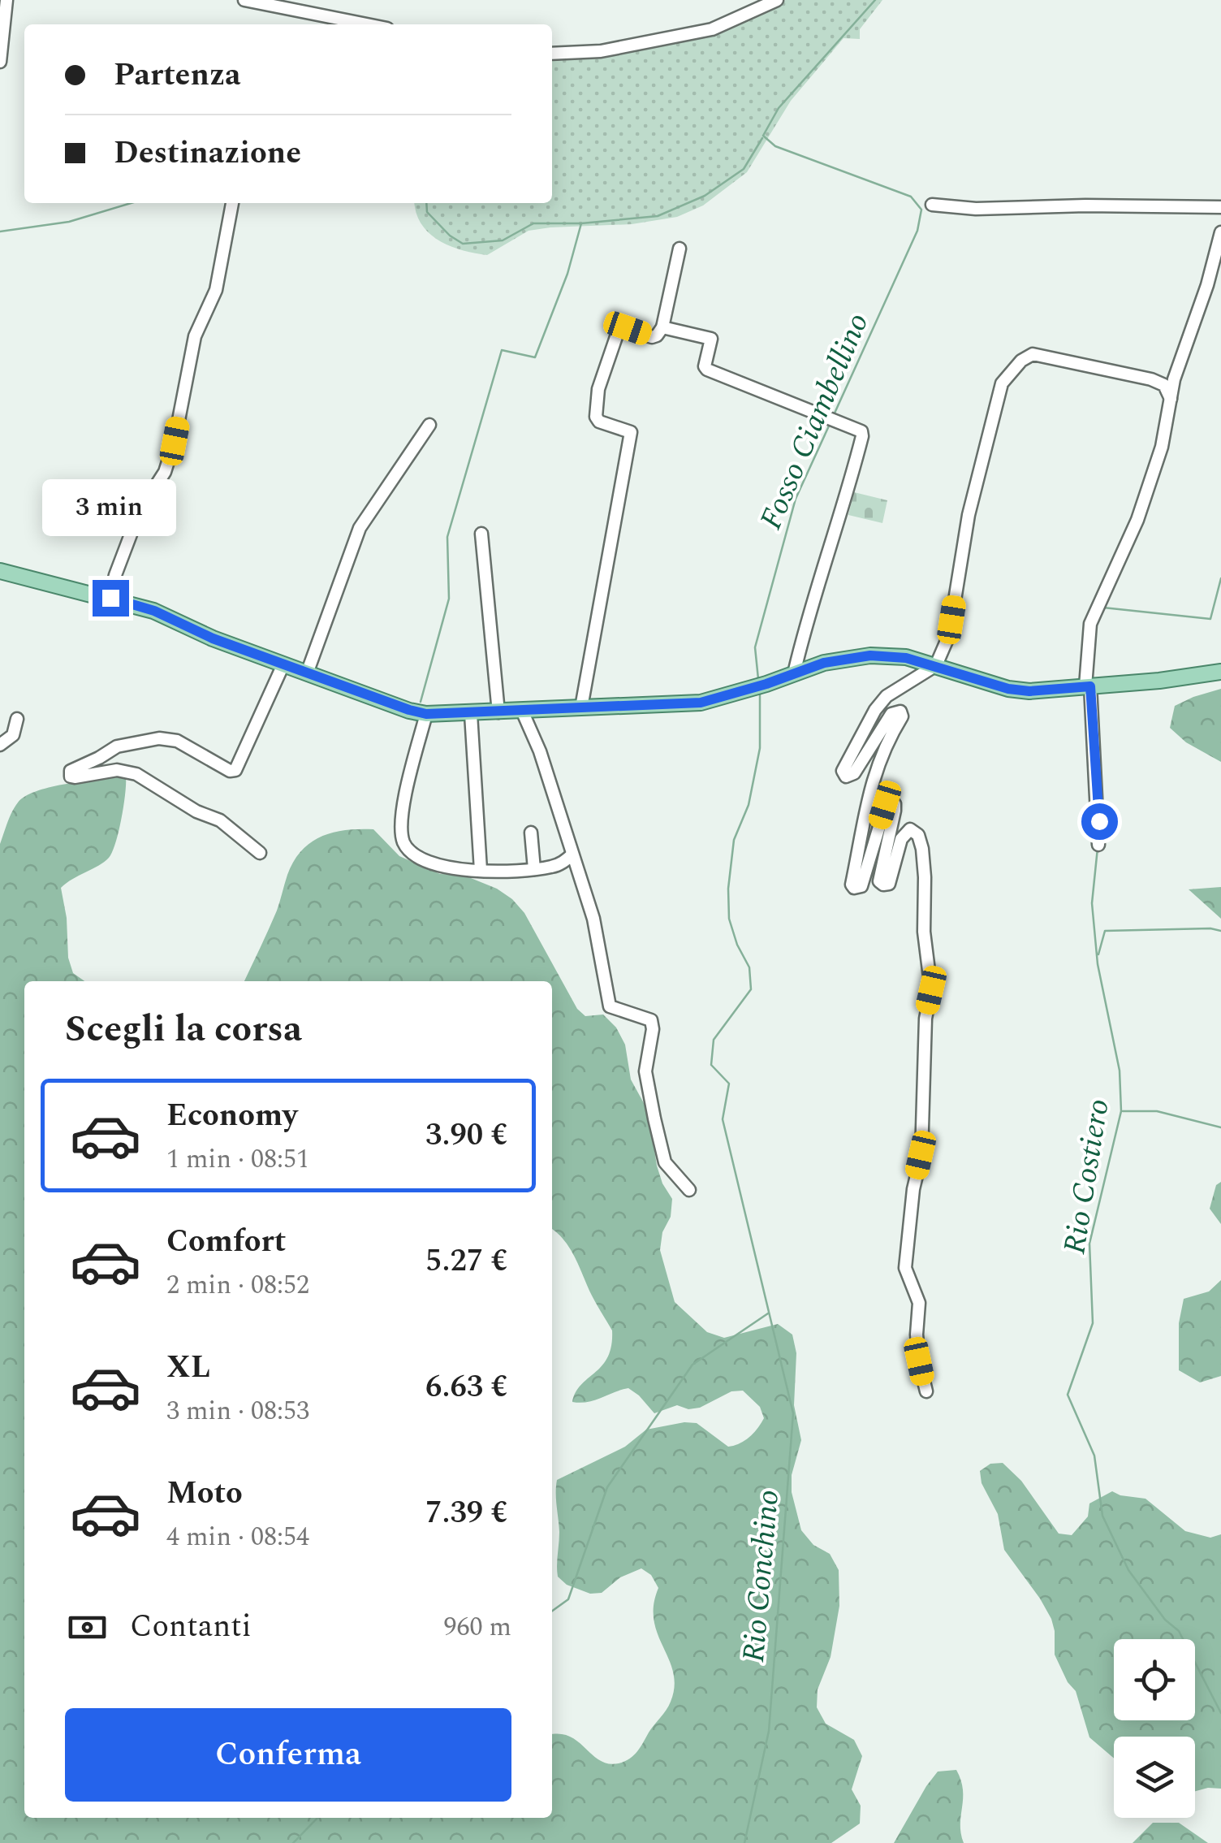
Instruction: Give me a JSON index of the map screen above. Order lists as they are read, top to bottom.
{
  "water": ["Fosso Ciambellino", "Rio Costiero", "Rio Conchino"],
  "page": {
    "banner": ["Partenza", "Destinazione"],
    "bubble": "3 min",
    "heading": "Scegli la corsa",
    "list": [
      {
        "name": "Economy",
        "note": "1 min · 08:51",
        "value": "3.90 €"
      },
      {
        "name": "Comfort",
        "note": "2 min · 08:52",
        "value": "5.27 €"
      },
      {
        "name": "XL",
        "note": "3 min · 08:53",
        "value": "6.63 €"
      },
      {
        "name": "Moto",
        "note": "4 min · 08:54",
        "value": "7.39 €"
      }
    ],
    "pay": ["Contanti", "960 m"],
    "buttons": "Conferma"
  }
}
